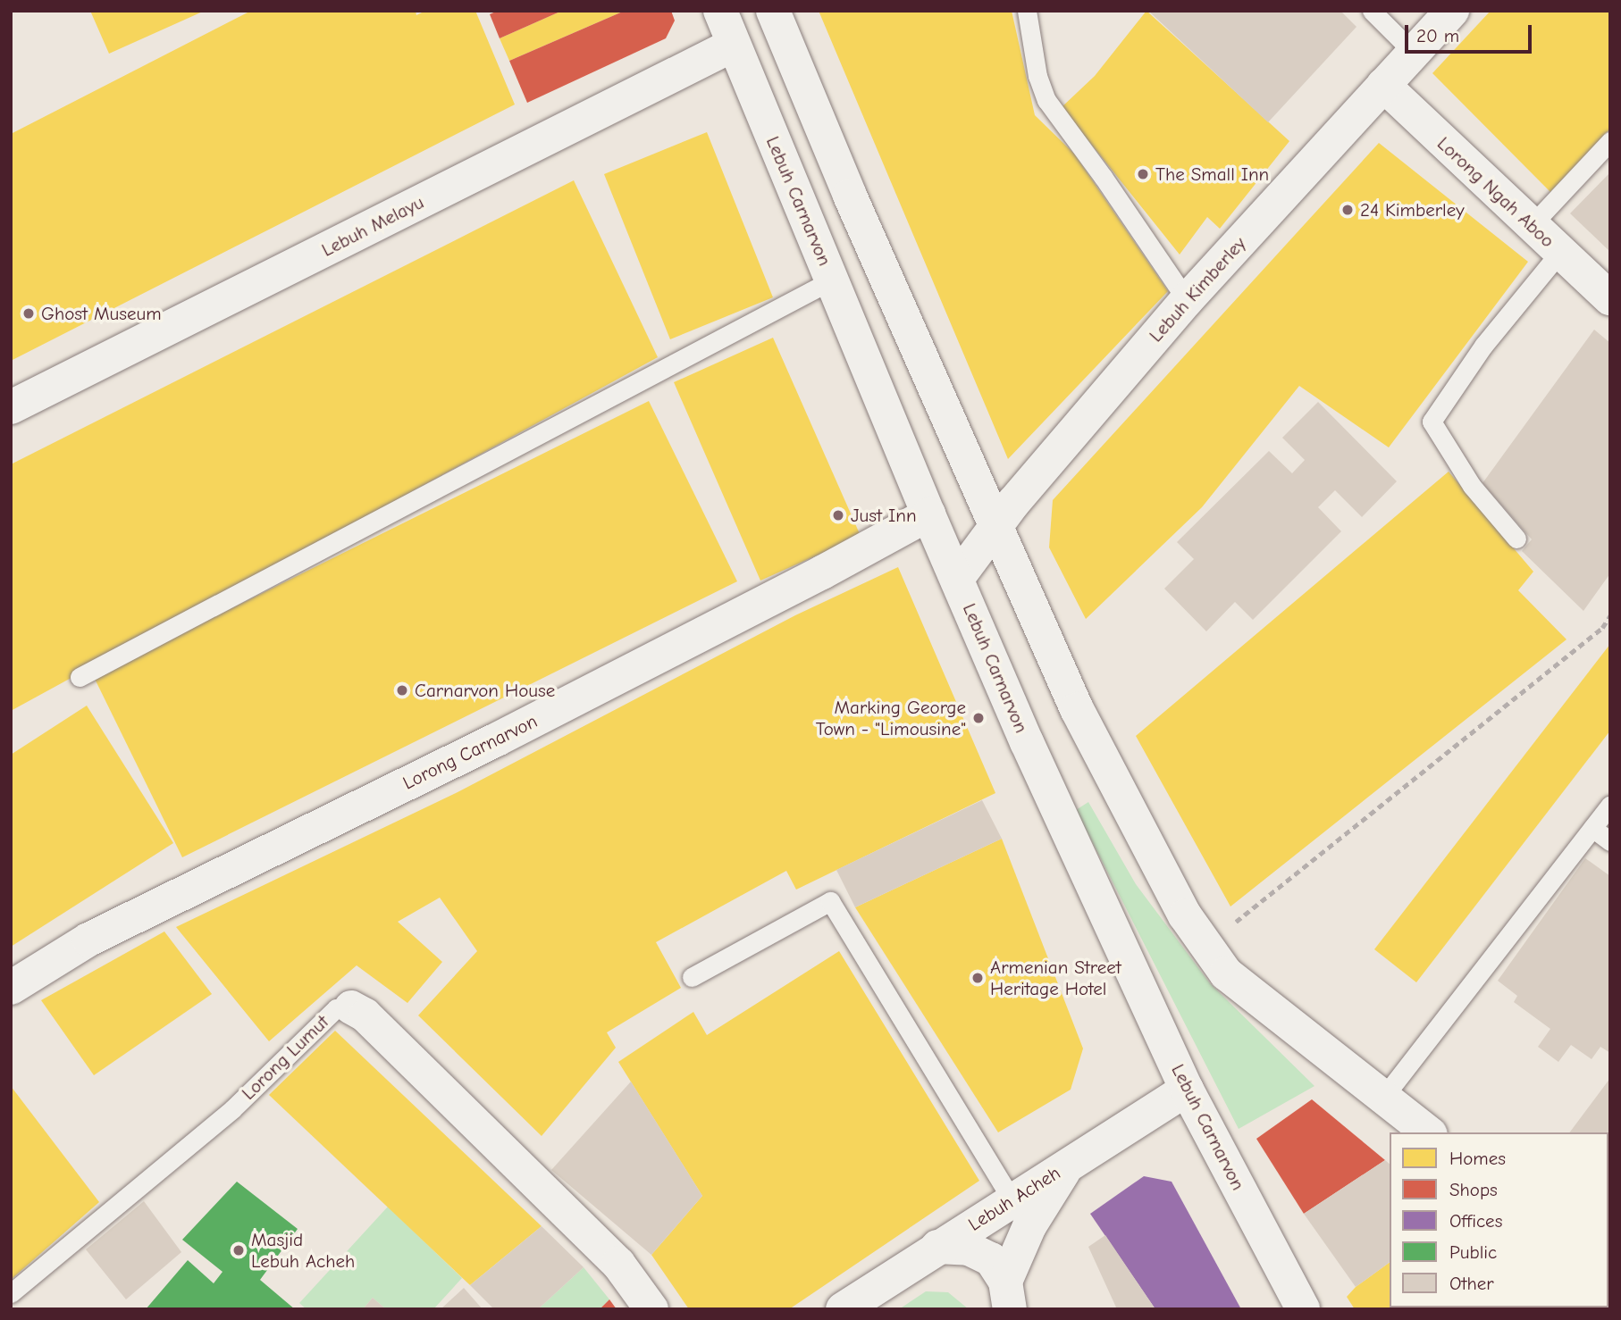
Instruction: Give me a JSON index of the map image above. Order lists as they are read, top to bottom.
{
  "streets": {
    "street": [
      "Lorong Ngah Aboo",
      "Lebuh Carnarvon",
      "Lebuh Melayu",
      "Lebuh Kimberley",
      "Lorong Carnarvon",
      "Lorong Lumut",
      "Lebuh Acheh"
    ]
  },
  "crossings": [
    ["Lorong Ngah Aboo", "Lebuh Kimberley"],
    ["Lebuh Carnarvon", "Lebuh Melayu"],
    ["Lebuh Carnarvon", "Lebuh Kimberley"],
    ["Lebuh Carnarvon", "Lorong Carnarvon"],
    ["Lebuh Carnarvon", "Lebuh Acheh"]
  ],
  "places": [
    "The Small Inn",
    "24 Kimberley",
    "Ghost Museum",
    "Just Inn",
    "Carnarvon House",
    "Marking George Town - \"Limousine\"",
    "Armenian Street Heritage Hotel",
    "Masjid Lebuh Acheh"
  ],
  "legend": [
    "Homes",
    "Shops",
    "Offices",
    "Public",
    "Other"
  ],
  "scale_bar": "20 m"
}
